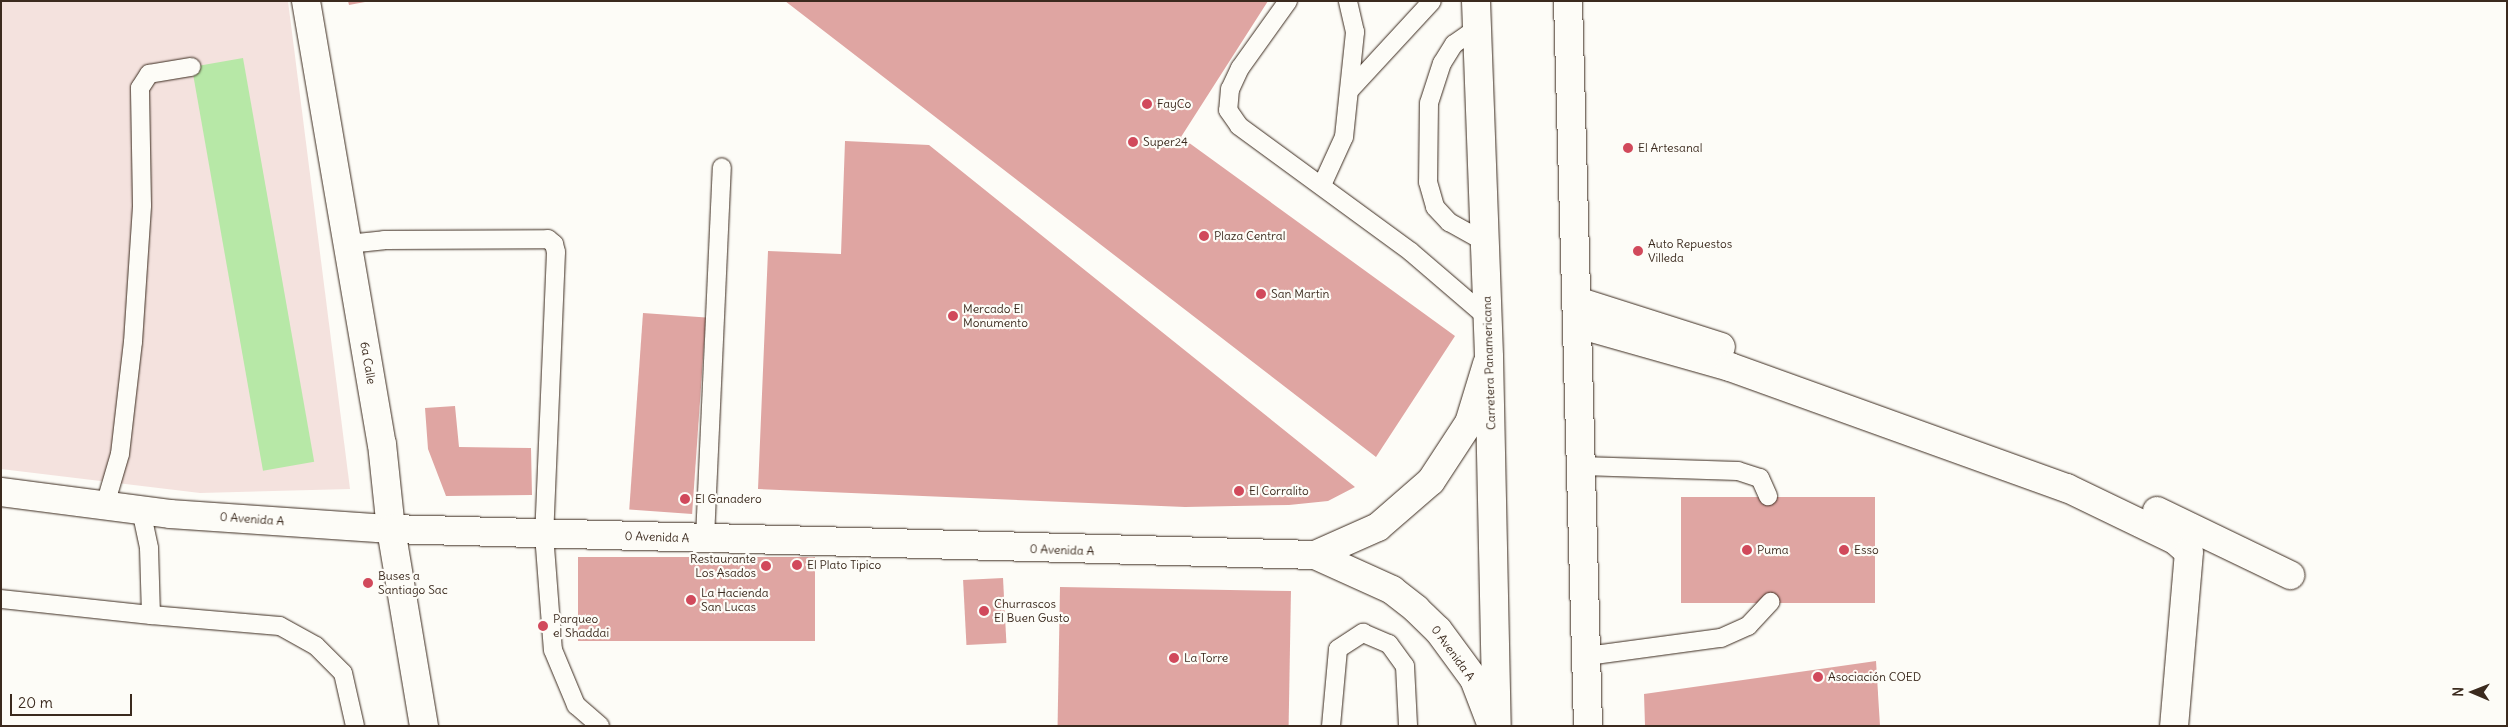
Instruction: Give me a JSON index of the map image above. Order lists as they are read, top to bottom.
{
  "streets": {
    "main road": ["6a Calle", "Carretera Panamericana", "0 Avenida A"]
  },
  "crossings": [
    ["6a Calle", "0 Avenida A"],
    ["Carretera Panamericana", "0 Avenida A"]
  ],
  "places": [
    "FayCo",
    "Super24",
    "El Artesanal",
    "Plaza Central",
    "Auto Repuestos Villeda",
    "San Martin",
    "Mercado El Monumento",
    "El Corralito",
    "El Ganadero",
    "Puma",
    "Esso",
    "El Plato Tipico",
    "Restaurante Los Asados",
    "Buses a Santiago Sac",
    "La Hacienda San Lucas",
    "Churrascos El Buen Gusto",
    "Parqueo el Shaddai",
    "La Torre",
    "Asociación COED"
  ],
  "scale_bar": "20 m",
  "north": "left"
}
